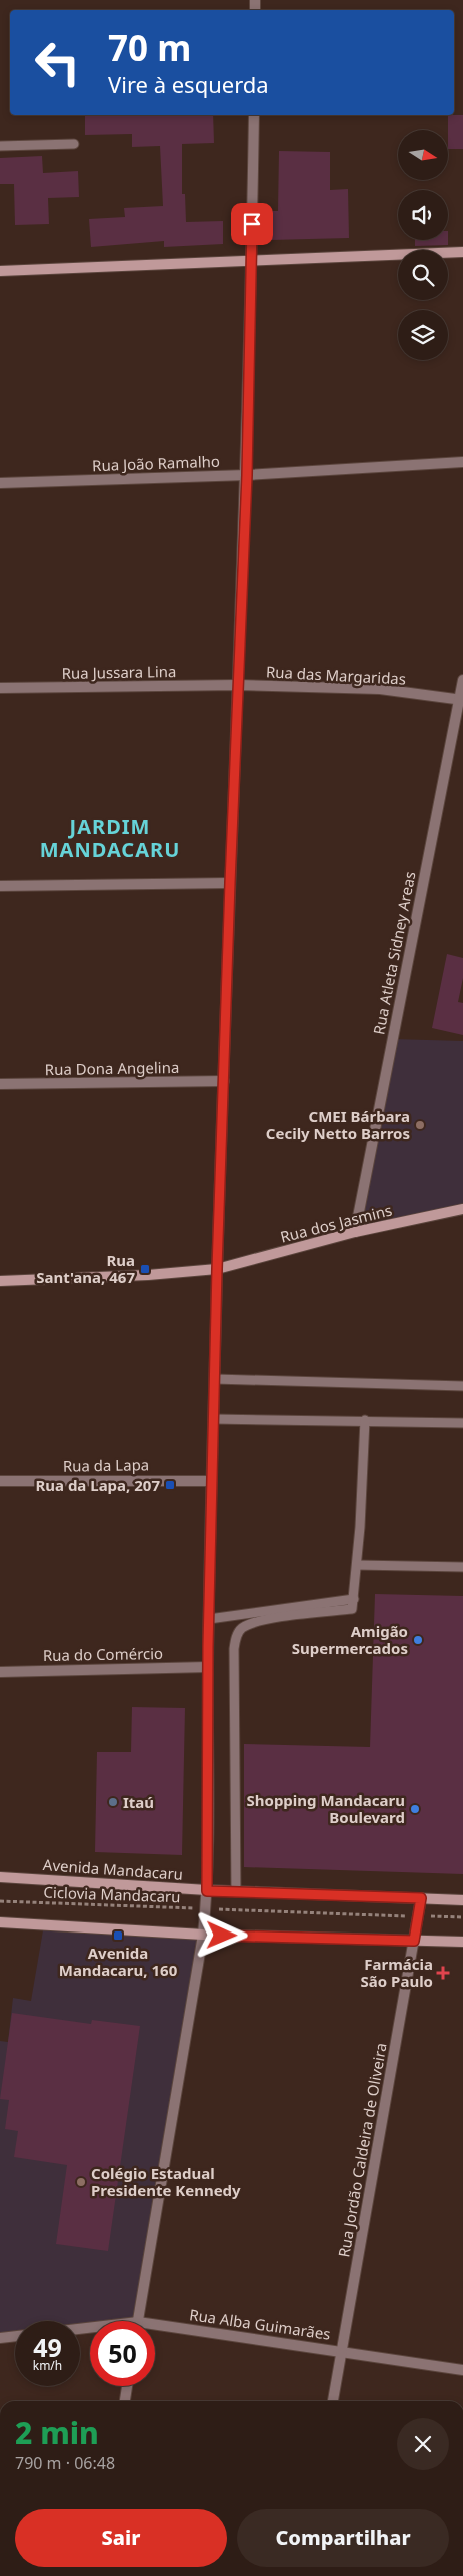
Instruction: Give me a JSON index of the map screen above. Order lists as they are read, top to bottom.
{
  "streets": {
    "street": [
      "Rua João Ramalho",
      "Rua Jussara Lina",
      "Rua das Margaridas",
      "Rua Atleta Sidney Areas",
      "Rua Dona Angelina",
      "Rua dos Jasmins",
      "Rua da Lapa",
      "Rua do Comércio",
      "Avenida Mandacaru",
      "Rua Jordão Caldeira de Oliveira",
      "Rua Alba Guimarães"
    ],
    "path": ["Ciclovia Mandacaru"]
  },
  "crossings": [
    ["Rua Jussara Lina", "Rua das Margaridas"],
    ["Rua das Margaridas", "Rua Atleta Sidney Areas"],
    ["Rua Atleta Sidney Areas", "Rua dos Jasmins"],
    ["Avenida Mandacaru", "Rua Jordão Caldeira de Oliveira"],
    ["Ciclovia Mandacaru", "Rua Jordão Caldeira de Oliveira"],
    ["Rua Jordão Caldeira de Oliveira", "Rua Alba Guimarães"]
  ],
  "districts": ["JARDIM MANDACARU"],
  "places": {
    "other": [
      "CMEI Bárbara Cecily Netto Barros",
      "Amigão Supermercados",
      "Itaú",
      "Shopping Mandacaru Boulevard",
      "Colégio Estadual Presidente Kennedy"
    ],
    "transit": ["Rua Sant'ana, 467", "Rua da Lapa, 207", "Avenida Mandacaru, 160"],
    "health": ["Farmácia São Paulo"]
  },
  "north": "right",
  "page": {
    "turn": ["70 m", "Vire à esquerda"],
    "speed": "49 km/h",
    "limit": "50",
    "heading": ["2 min", "790 m · 06:48"],
    "buttons": ["Sair", "Compartilhar"]
  }
}
